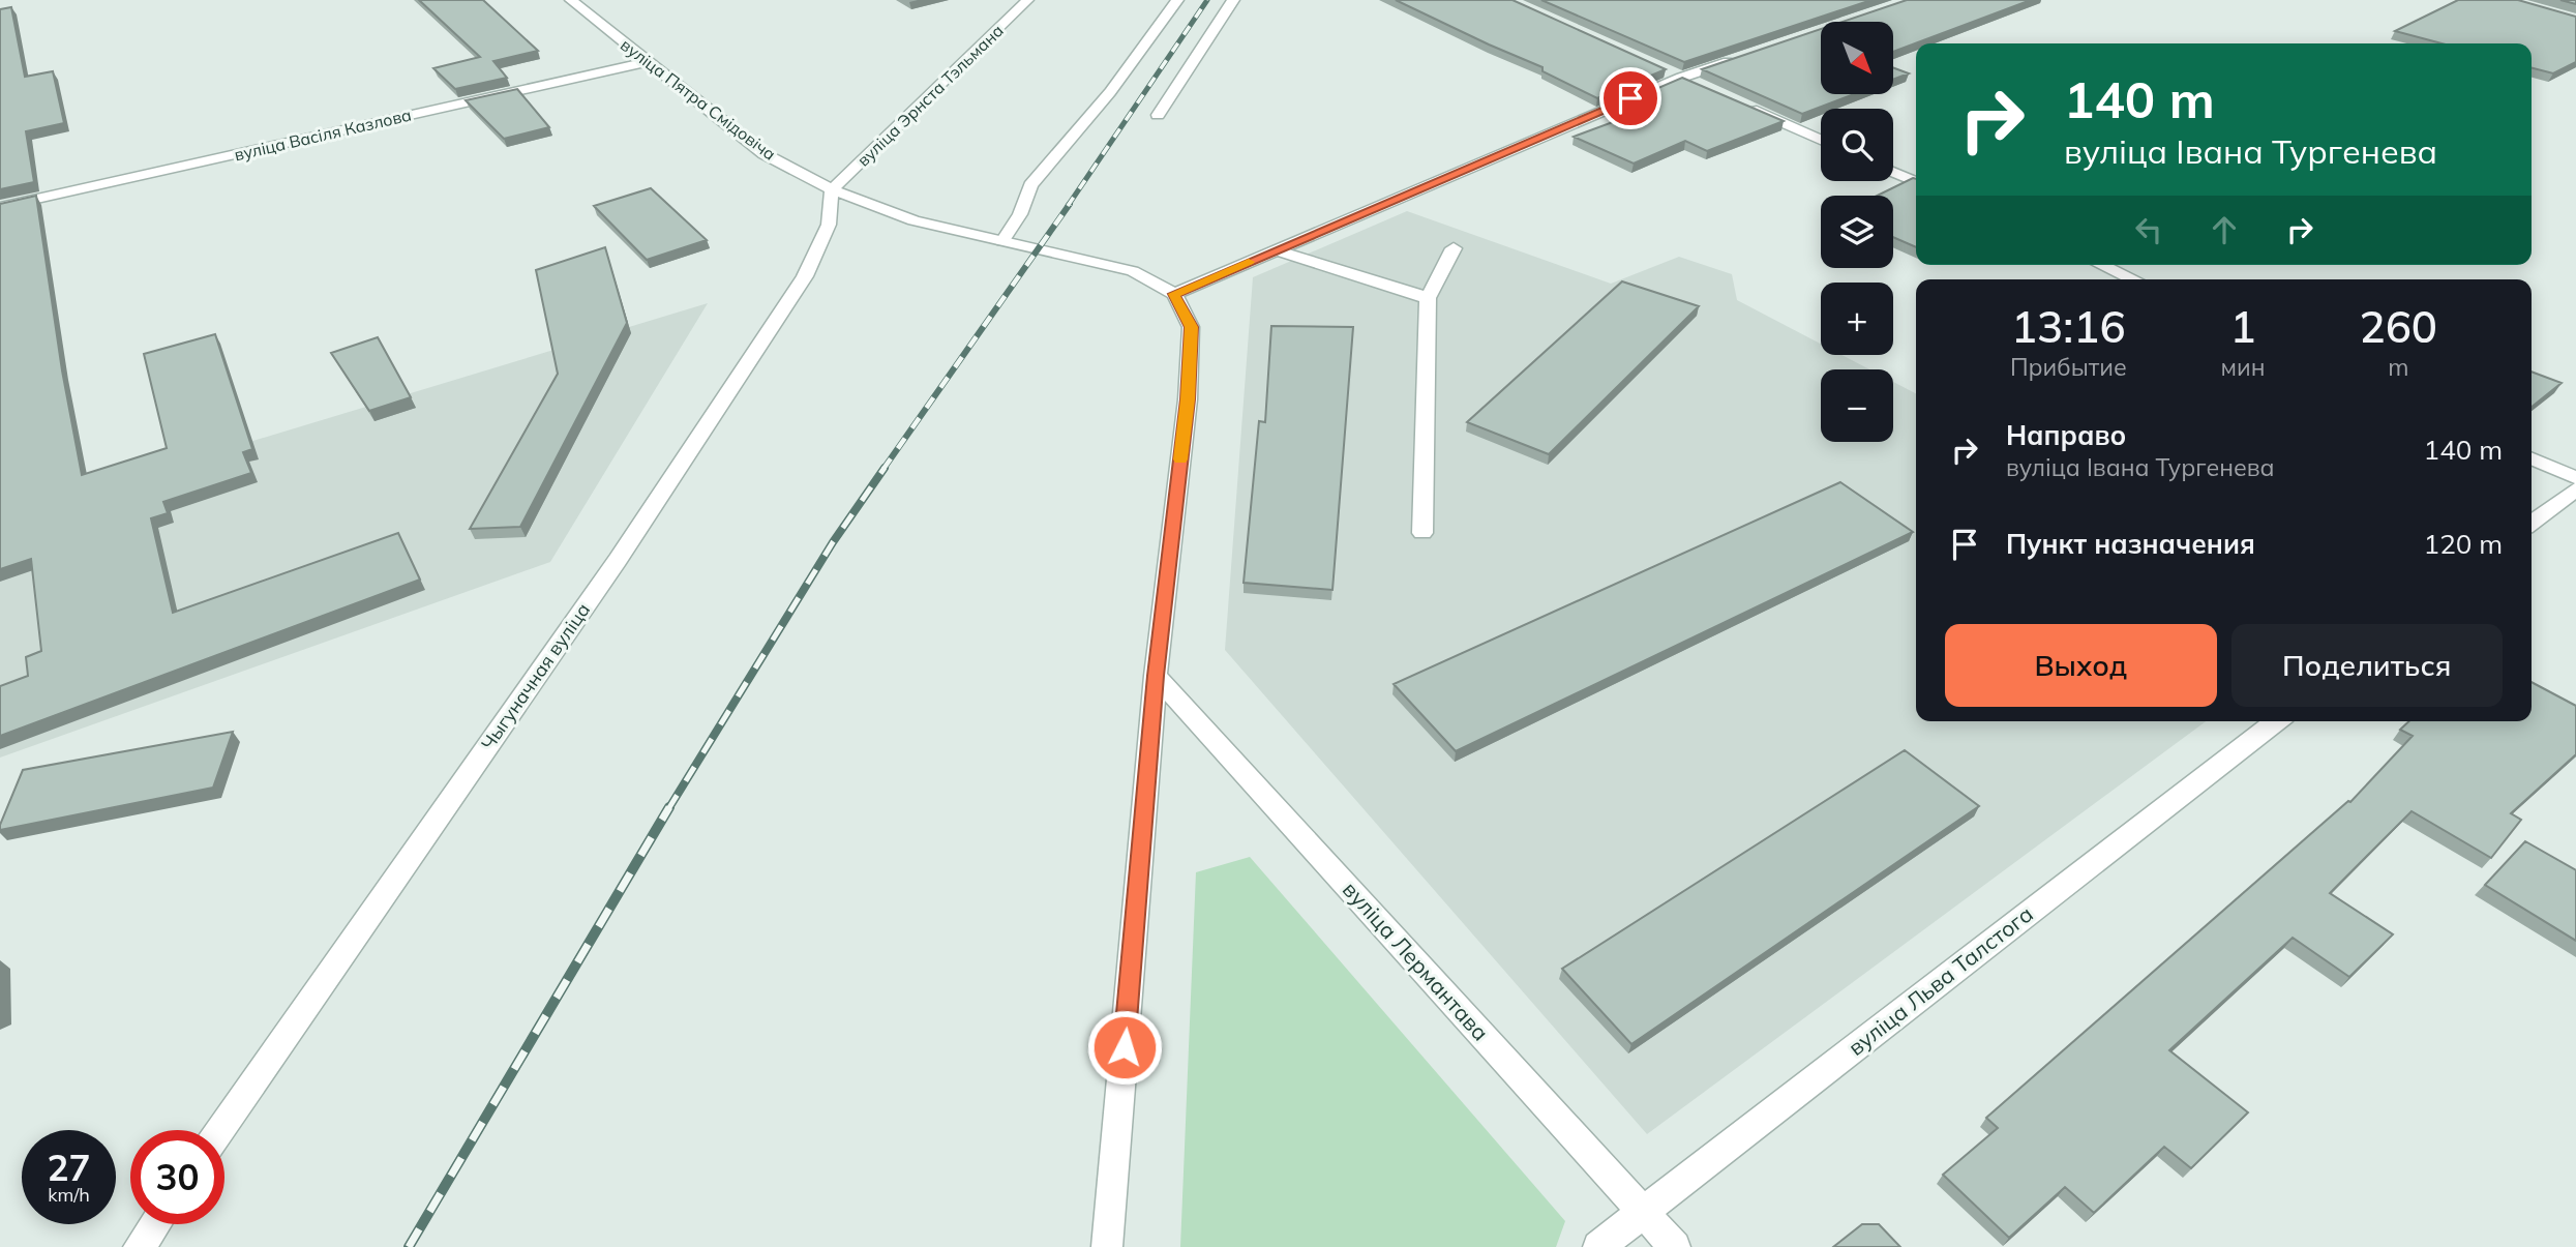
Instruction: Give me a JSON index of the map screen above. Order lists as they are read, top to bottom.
{
  "streets": {
    "street": [
      "вуліца Эрнста Тэльмана",
      "вуліца Пятра Смідовіча",
      "вуліца Васіля Казлова",
      "Чыгуначная вуліца",
      "вуліца Лермантава",
      "вуліца Льва Талстога"
    ]
  },
  "crossings": [
    ["вуліца Эрнста Тэльмана", "вуліца Пятра Смідовіча"],
    ["вуліца Эрнста Тэльмана", "Чыгуначная вуліца"],
    ["вуліца Пятра Смідовіча", "вуліца Васіля Казлова"],
    ["вуліца Пятра Смідовіча", "Чыгуначная вуліца"],
    ["вуліца Лермантава", "вуліца Льва Талстога"]
  ],
  "north": "bottom right",
  "page": {
    "map_buttons": ["+", "−"],
    "turn": ["140 m", "вуліца Івана Тургенева"],
    "eta": [
      "13:16",
      "Прибытие",
      "1",
      "мин",
      "260",
      "m"
    ],
    "list": [
      {
        "name": "Направо",
        "note": "вуліца Івана Тургенева",
        "value": "140 m"
      },
      {
        "name": "Пункт назначения",
        "value": "120 m"
      }
    ],
    "buttons": ["Выход", "Поделиться"],
    "speed": "27 km/h",
    "limit": "30"
  }
}
